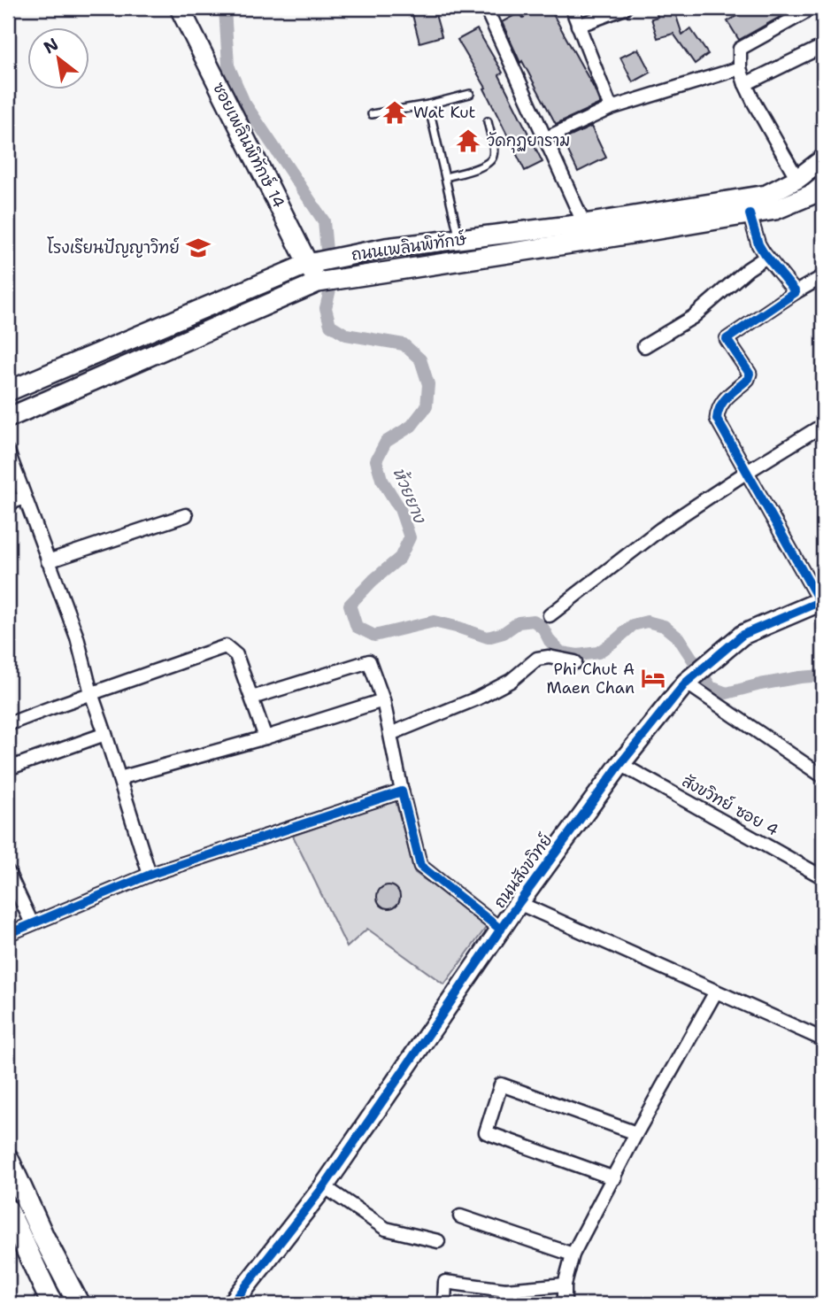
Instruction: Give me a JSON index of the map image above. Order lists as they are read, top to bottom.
{
  "streets": {
    "main road": ["ซอยเพลินพิทักษ์ 14", "ถนนเพลินพิทักษ์", "ถนนสังขวิทย์"],
    "street": ["สังขวิทย์ ซอย 4"]
  },
  "crossings": [
    ["ซอยเพลินพิทักษ์ 14", "ถนนเพลินพิทักษ์"],
    ["สังขวิทย์ ซอย 4", "ถนนสังขวิทย์"]
  ],
  "water": ["ห้วยยาง"],
  "places": {
    "temple": ["Wat Kut", "วัดกุฏยาราม"],
    "school or university": ["โรงเรียนปัญญาวิทย์"],
    "hotel": ["Phi Chut A Maen Chan"]
  },
  "north": "top left"
}
